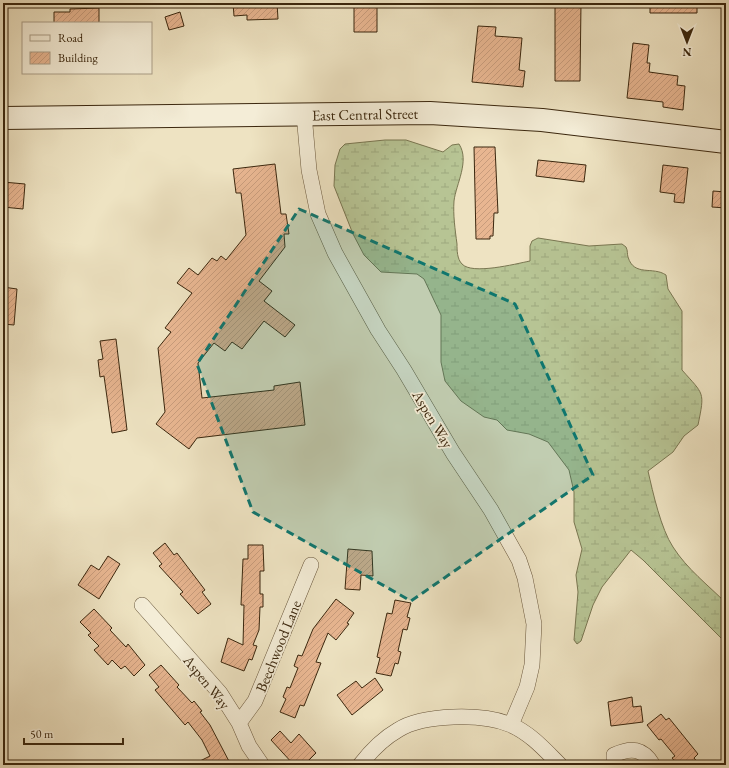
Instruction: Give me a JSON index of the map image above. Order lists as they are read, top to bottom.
{
  "streets": {
    "main road": ["East Central Street"],
    "street": ["Aspen Way", "Beechwood Lane"]
  },
  "crossings": [
    ["East Central Street", "Aspen Way"],
    ["Aspen Way", "Beechwood Lane"]
  ],
  "legend": ["Road", "Building"],
  "scale_bar": "50 m",
  "north": "bottom"
}
